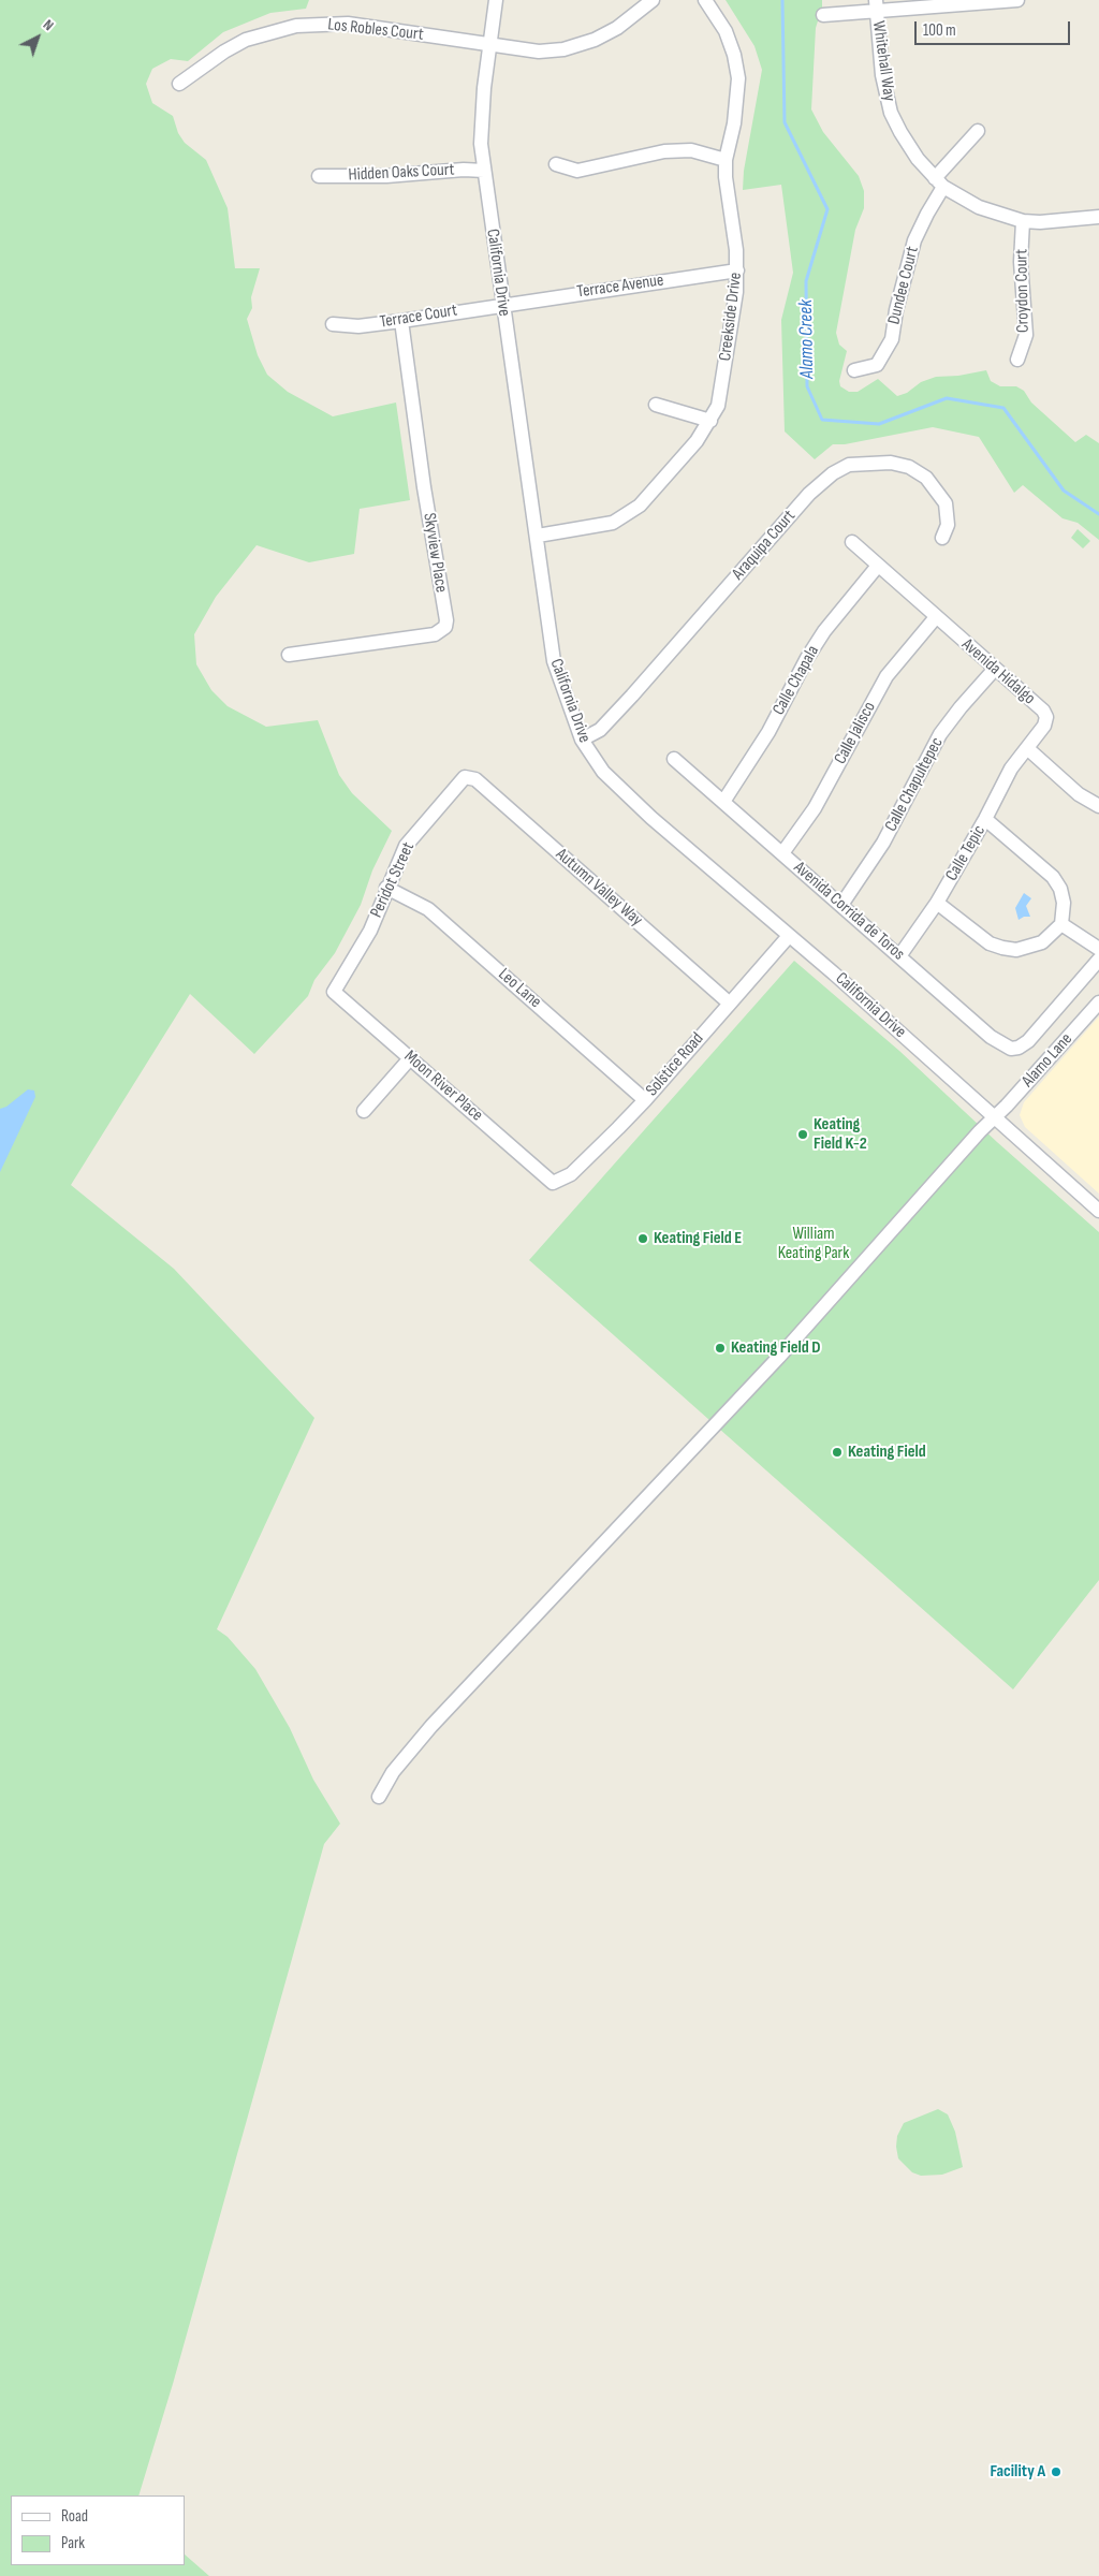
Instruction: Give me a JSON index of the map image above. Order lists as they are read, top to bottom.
{
  "streets": {
    "street": [
      "Los Robles Court",
      "Whitehall Way",
      "Hidden Oaks Court",
      "California Drive",
      "Dundee Court",
      "Terrace Avenue",
      "Croydon Court",
      "Terrace Court",
      "Creekside Drive",
      "Araquipa Court",
      "Skyview Place",
      "Avenida Hidalgo",
      "Calle Chapala",
      "Calle Jalisco",
      "Calle Chapultepec",
      "Calle Tepic",
      "Peridot Street",
      "Autumn Valley Way",
      "Avenida Corrida de Toros",
      "Leo Lane",
      "Alamo Lane",
      "Solstice Road",
      "Moon River Place"
    ]
  },
  "crossings": [
    ["Los Robles Court", "California Drive"],
    ["Whitehall Way", "Dundee Court"],
    ["Whitehall Way", "Croydon Court"],
    ["Hidden Oaks Court", "California Drive"],
    ["California Drive", "Terrace Avenue"],
    ["California Drive", "Terrace Court"],
    ["California Drive", "Creekside Drive"],
    ["California Drive", "Araquipa Court"],
    ["California Drive", "Alamo Lane"],
    ["California Drive", "Solstice Road"],
    ["Terrace Avenue", "Terrace Court"],
    ["Terrace Avenue", "Creekside Drive"],
    ["Terrace Court", "Skyview Place"],
    ["Avenida Hidalgo", "Calle Chapala"],
    ["Avenida Hidalgo", "Calle Jalisco"],
    ["Avenida Hidalgo", "Calle Chapultepec"],
    ["Avenida Hidalgo", "Calle Tepic"],
    ["Calle Chapala", "Avenida Corrida de Toros"],
    ["Calle Jalisco", "Avenida Corrida de Toros"],
    ["Calle Chapultepec", "Avenida Corrida de Toros"],
    ["Calle Tepic", "Avenida Corrida de Toros"],
    ["Peridot Street", "Autumn Valley Way"],
    ["Peridot Street", "Leo Lane"],
    ["Peridot Street", "Moon River Place"],
    ["Autumn Valley Way", "Solstice Road"],
    ["Leo Lane", "Solstice Road"],
    ["Solstice Road", "Moon River Place"]
  ],
  "water": ["Alamo Creek"],
  "parks": ["William Keating Park"],
  "places": [
    "Keating Field K-2",
    "Keating Field E",
    "Keating Field D",
    "Keating Field",
    "Facility A"
  ],
  "legend": ["Road", "Park"],
  "scale_bar": "100 m",
  "north": "top right"
}
